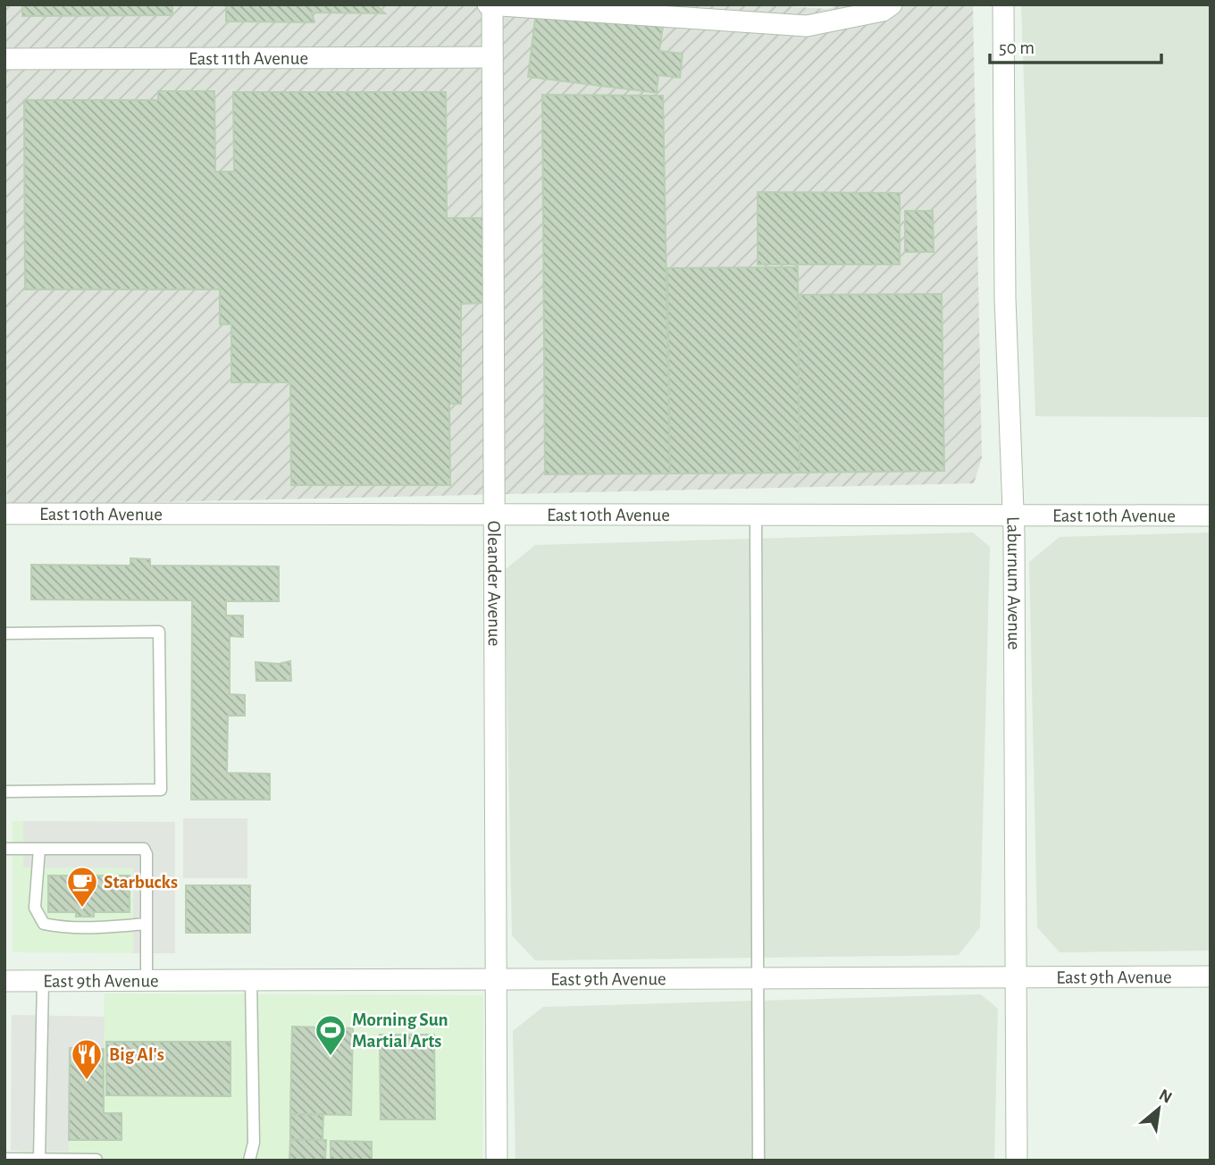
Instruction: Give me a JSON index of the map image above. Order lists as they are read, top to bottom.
{
  "streets": {
    "street": [
      "East 11th Avenue",
      "East 10th Avenue",
      "Laburnum Avenue",
      "Oleander Avenue",
      "East 9th Avenue"
    ]
  },
  "crossings": [
    ["East 11th Avenue", "Oleander Avenue"],
    ["East 10th Avenue", "Laburnum Avenue"],
    ["East 10th Avenue", "Oleander Avenue"],
    ["Laburnum Avenue", "East 9th Avenue"],
    ["Oleander Avenue", "East 9th Avenue"]
  ],
  "places": {
    "cafe": ["Starbucks"],
    "sports": ["Morning Sun Martial Arts"],
    "restaurant": ["Big Al's"]
  },
  "scale_bar": "50 m",
  "north": "top right"
}
